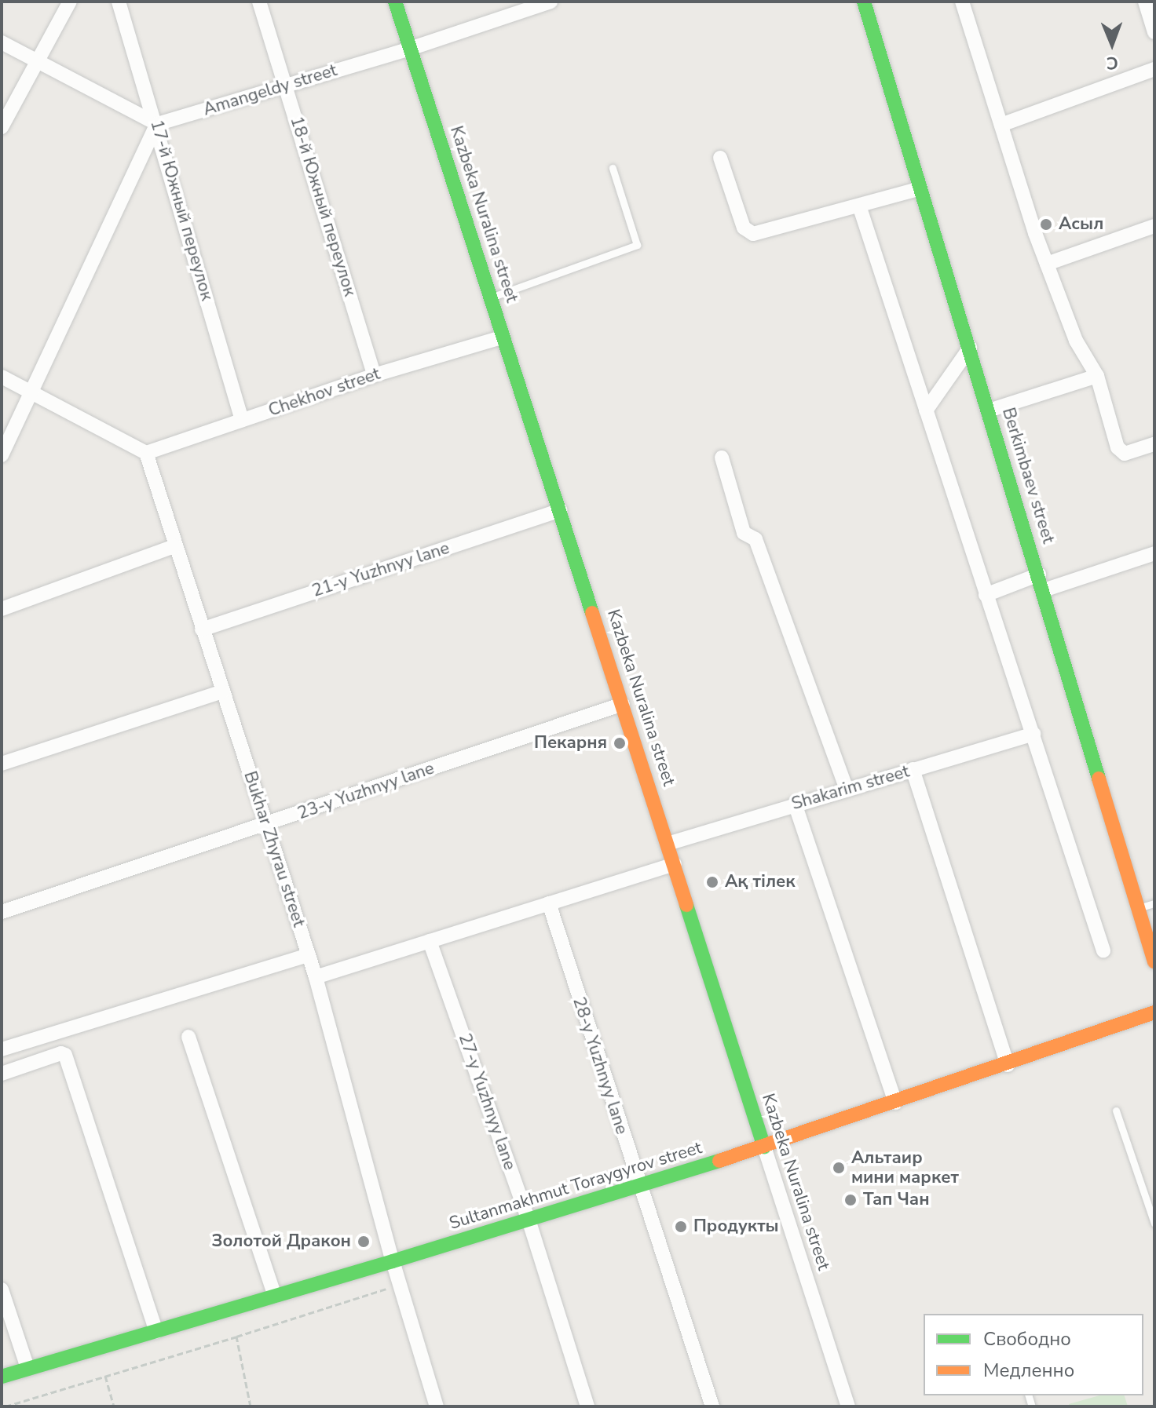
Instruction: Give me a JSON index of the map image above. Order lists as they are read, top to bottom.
{
  "streets": {
    "street": [
      "Amangeldy street",
      "18-й Южный переулок",
      "17-й Южный переулок",
      "Kazbeka Nuralina street",
      "Chekhov street",
      "Berkimbaev street",
      "21-y Yuzhnyy lane",
      "Shakarim street",
      "23-y Yuzhnyy lane",
      "Bukhar Zhyrau street",
      "28-y Yuzhnyy lane",
      "27-y Yuzhnyy lane",
      "Sultanmakhmut Toraygyrov street"
    ]
  },
  "crossings": [
    ["Amangeldy street", "18-й Южный переулок"],
    ["Amangeldy street", "17-й Южный переулок"],
    ["Amangeldy street", "Kazbeka Nuralina street"],
    ["18-й Южный переулок", "Chekhov street"],
    ["17-й Южный переулок", "Chekhov street"],
    ["Kazbeka Nuralina street", "Chekhov street"],
    ["Kazbeka Nuralina street", "21-y Yuzhnyy lane"],
    ["Kazbeka Nuralina street", "Shakarim street"],
    ["Kazbeka Nuralina street", "23-y Yuzhnyy lane"],
    ["Kazbeka Nuralina street", "Sultanmakhmut Toraygyrov street"],
    ["Chekhov street", "Bukhar Zhyrau street"],
    ["21-y Yuzhnyy lane", "Bukhar Zhyrau street"],
    ["23-y Yuzhnyy lane", "Bukhar Zhyrau street"],
    ["Bukhar Zhyrau street", "Sultanmakhmut Toraygyrov street"],
    ["28-y Yuzhnyy lane", "Sultanmakhmut Toraygyrov street"],
    ["27-y Yuzhnyy lane", "Sultanmakhmut Toraygyrov street"]
  ],
  "places": [
    "Асыл",
    "Пекарня",
    "Ақ тілек",
    "Альтаир мини маркет",
    "Тап Чан",
    "Продукты",
    "Золотой Дракон"
  ],
  "legend": ["Свободно", "Медленно"],
  "north": "bottom"
}
